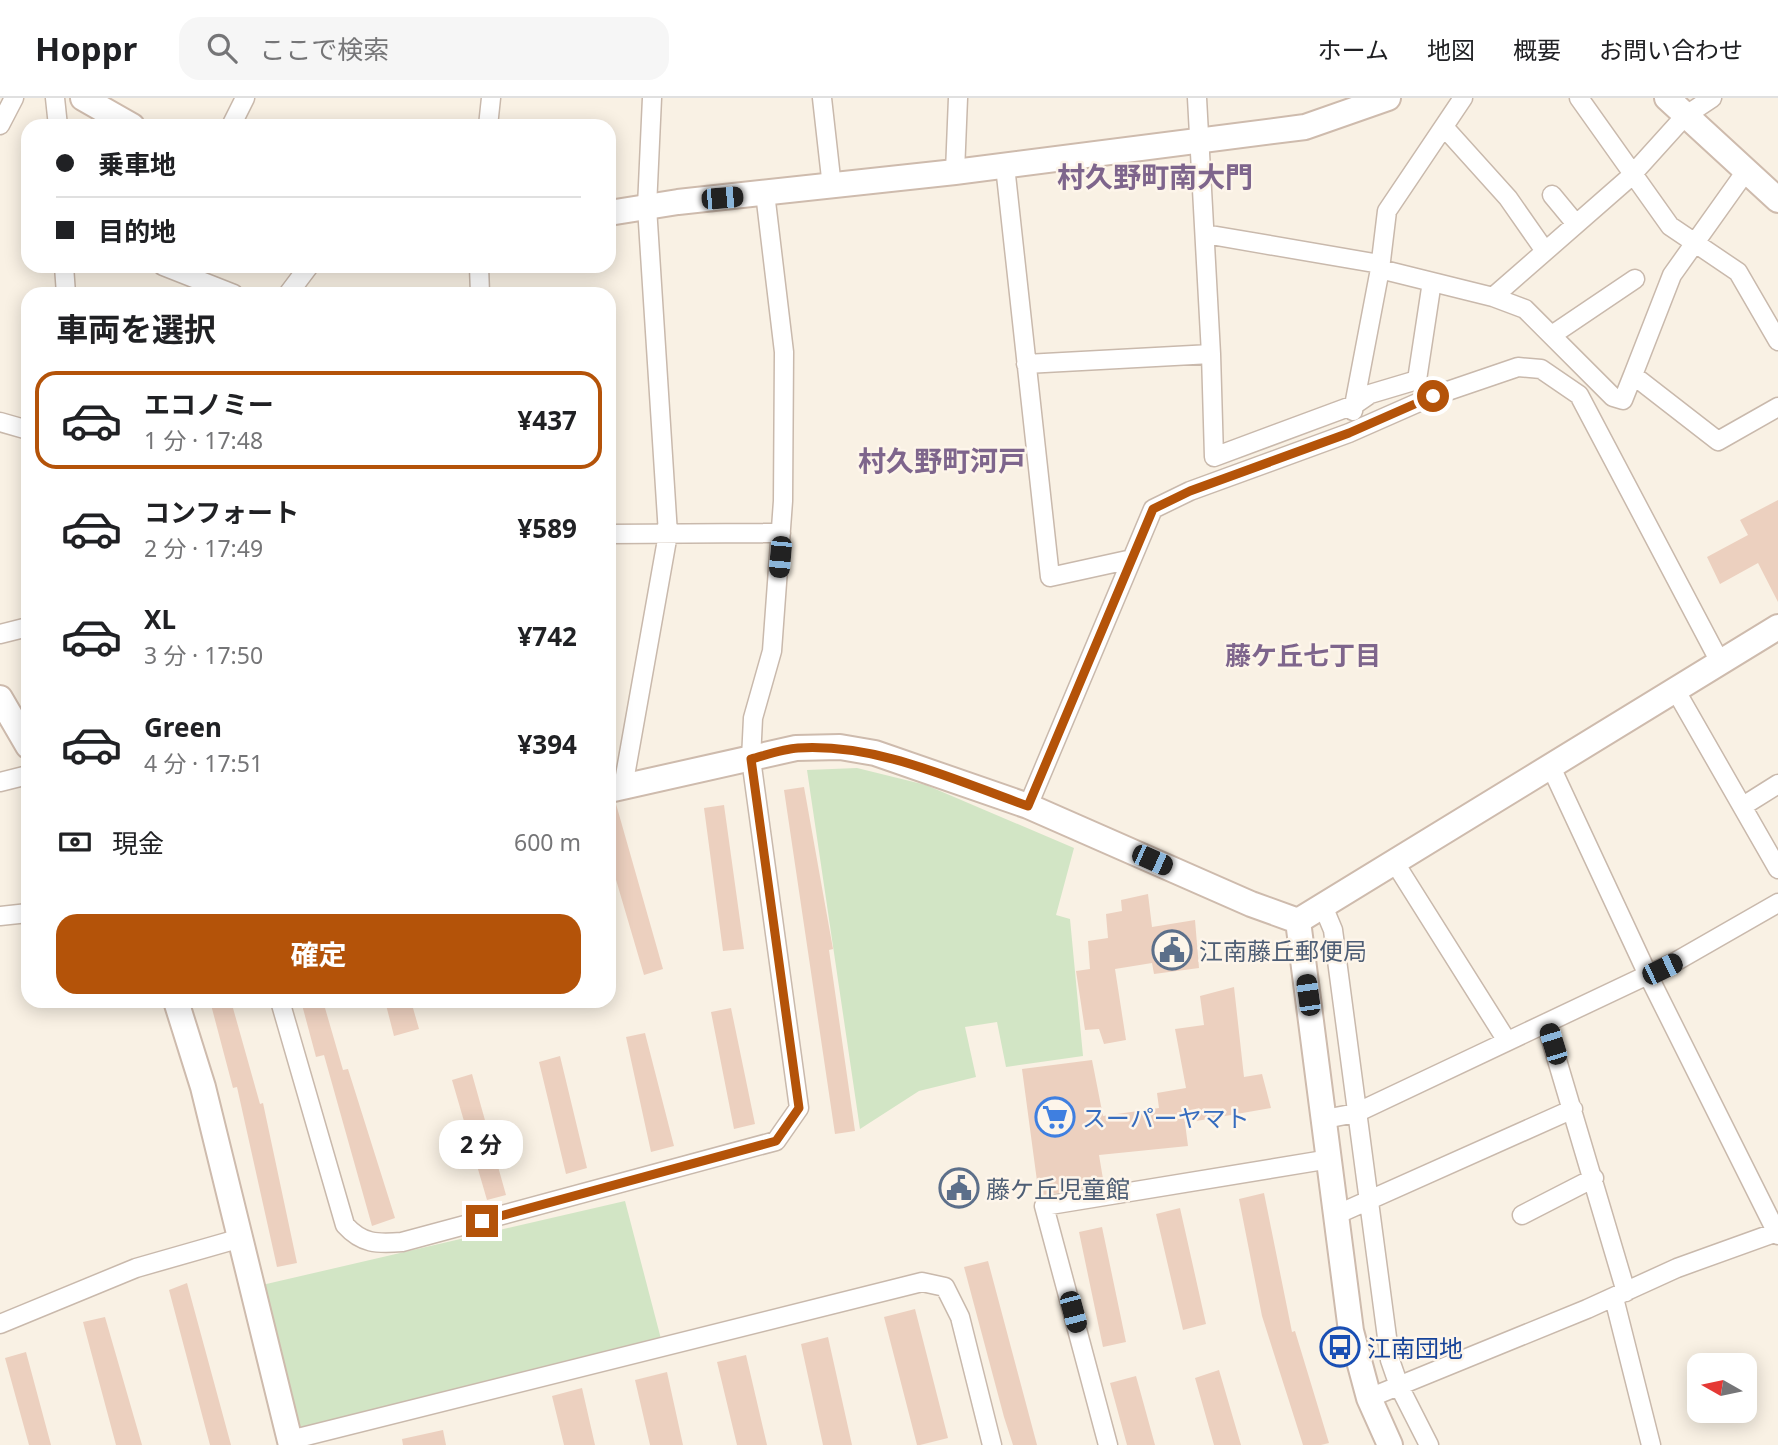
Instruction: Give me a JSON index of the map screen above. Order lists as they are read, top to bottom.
{
  "districts": ["村久野町南大門", "村久野町河戸", "藤ケ丘七丁目"],
  "places": {
    "public building": ["江南藤丘郵便局", "藤ケ丘児童館"],
    "supermarket": ["スーパーヤマト"],
    "bus stop": ["江南団地"]
  },
  "north": "left",
  "page": {
    "header": "Hoppr",
    "search": "ここで検索",
    "nav": [
      "ホーム",
      "地図",
      "概要",
      "お問い合わせ"
    ],
    "banner": ["乗車地", "目的地"],
    "heading": "車両を選択",
    "list": [
      {
        "name": "エコノミー",
        "note": "1 分 · 17:48",
        "value": "¥437"
      },
      {
        "name": "コンフォート",
        "note": "2 分 · 17:49",
        "value": "¥589"
      },
      {
        "name": "XL",
        "note": "3 分 · 17:50",
        "value": "¥742"
      },
      {
        "name": "Green",
        "note": "4 分 · 17:51",
        "value": "¥394"
      }
    ],
    "pay": ["現金", "600 m"],
    "buttons": "確定",
    "bubble": "2 分"
  }
}
